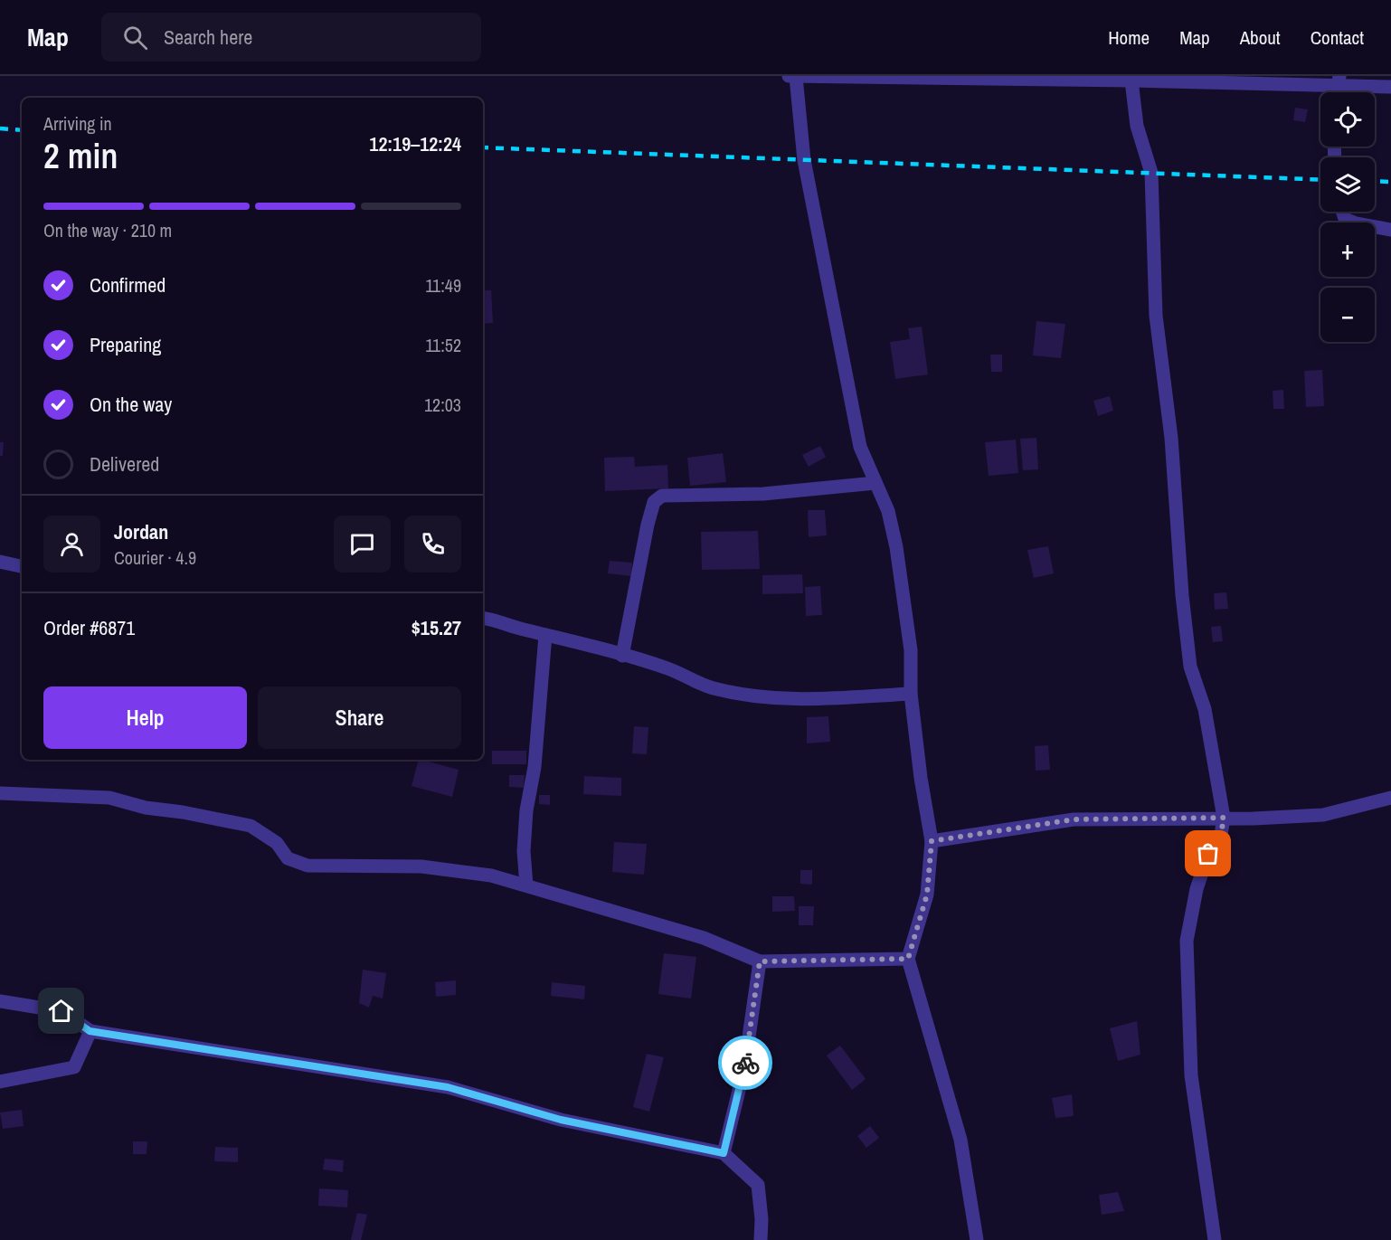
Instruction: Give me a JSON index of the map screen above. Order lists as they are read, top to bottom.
{
  "page": {
    "header": "Map",
    "search": "Search here",
    "nav": [
      "Home",
      "Map",
      "About",
      "Contact"
    ],
    "map_buttons": ["+", "−"],
    "heading": ["2 min", "Arriving in", "12:19–12:24"],
    "panel": [
      "Jordan",
      "Courier · 4.9",
      "Order #6871",
      "$15.27"
    ],
    "bar": "On the way · 210 m",
    "list": [
      ["Confirmed", "11:49"],
      ["Preparing", "11:52"],
      ["On the way", "12:03"],
      "Delivered"
    ],
    "buttons": ["Help", "Share"]
  }
}
